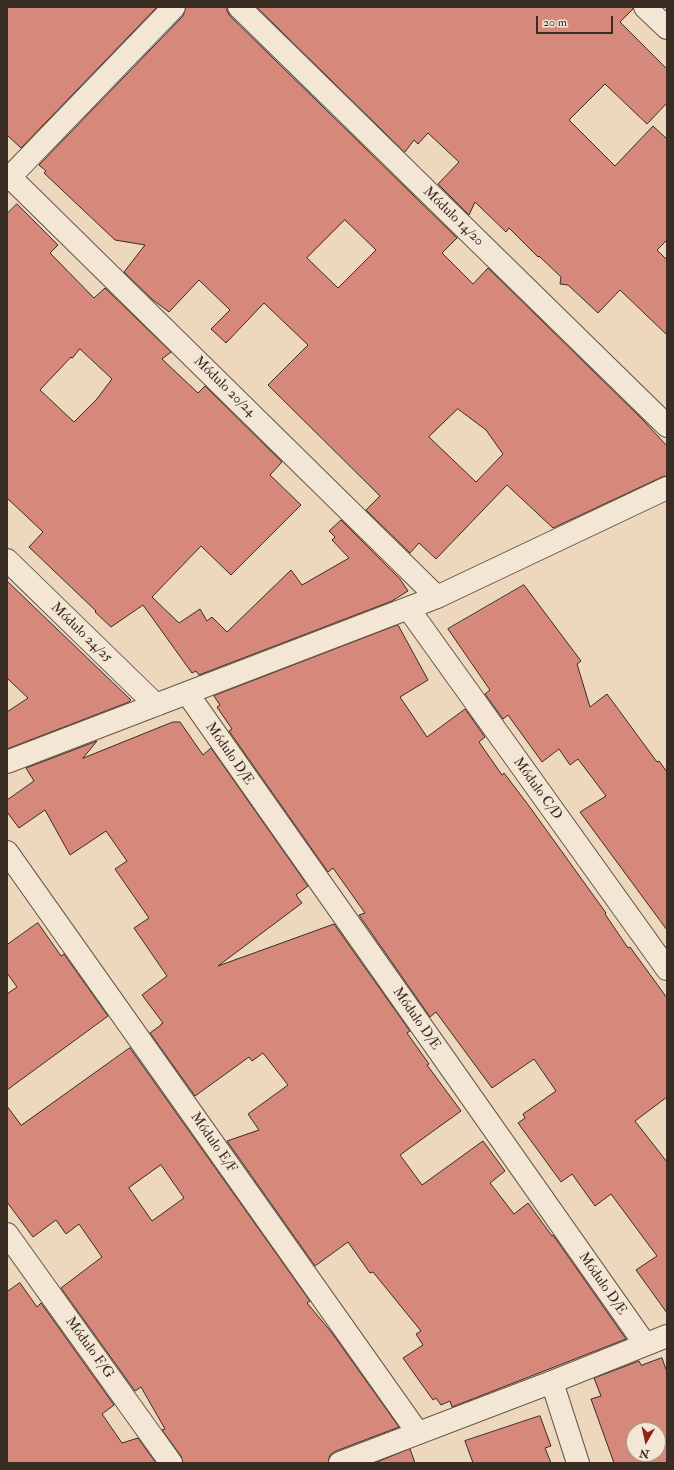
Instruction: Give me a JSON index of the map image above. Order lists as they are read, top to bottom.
{
  "streets": {
    "street": [
      "Módulo 14/20",
      "Módulo 20/24",
      "Módulo 24/25",
      "Módulo D/E",
      "Módulo C/D",
      "Módulo E/F",
      "Módulo F/G"
    ]
  },
  "scale_bar": "20 m",
  "north": "bottom"
}
